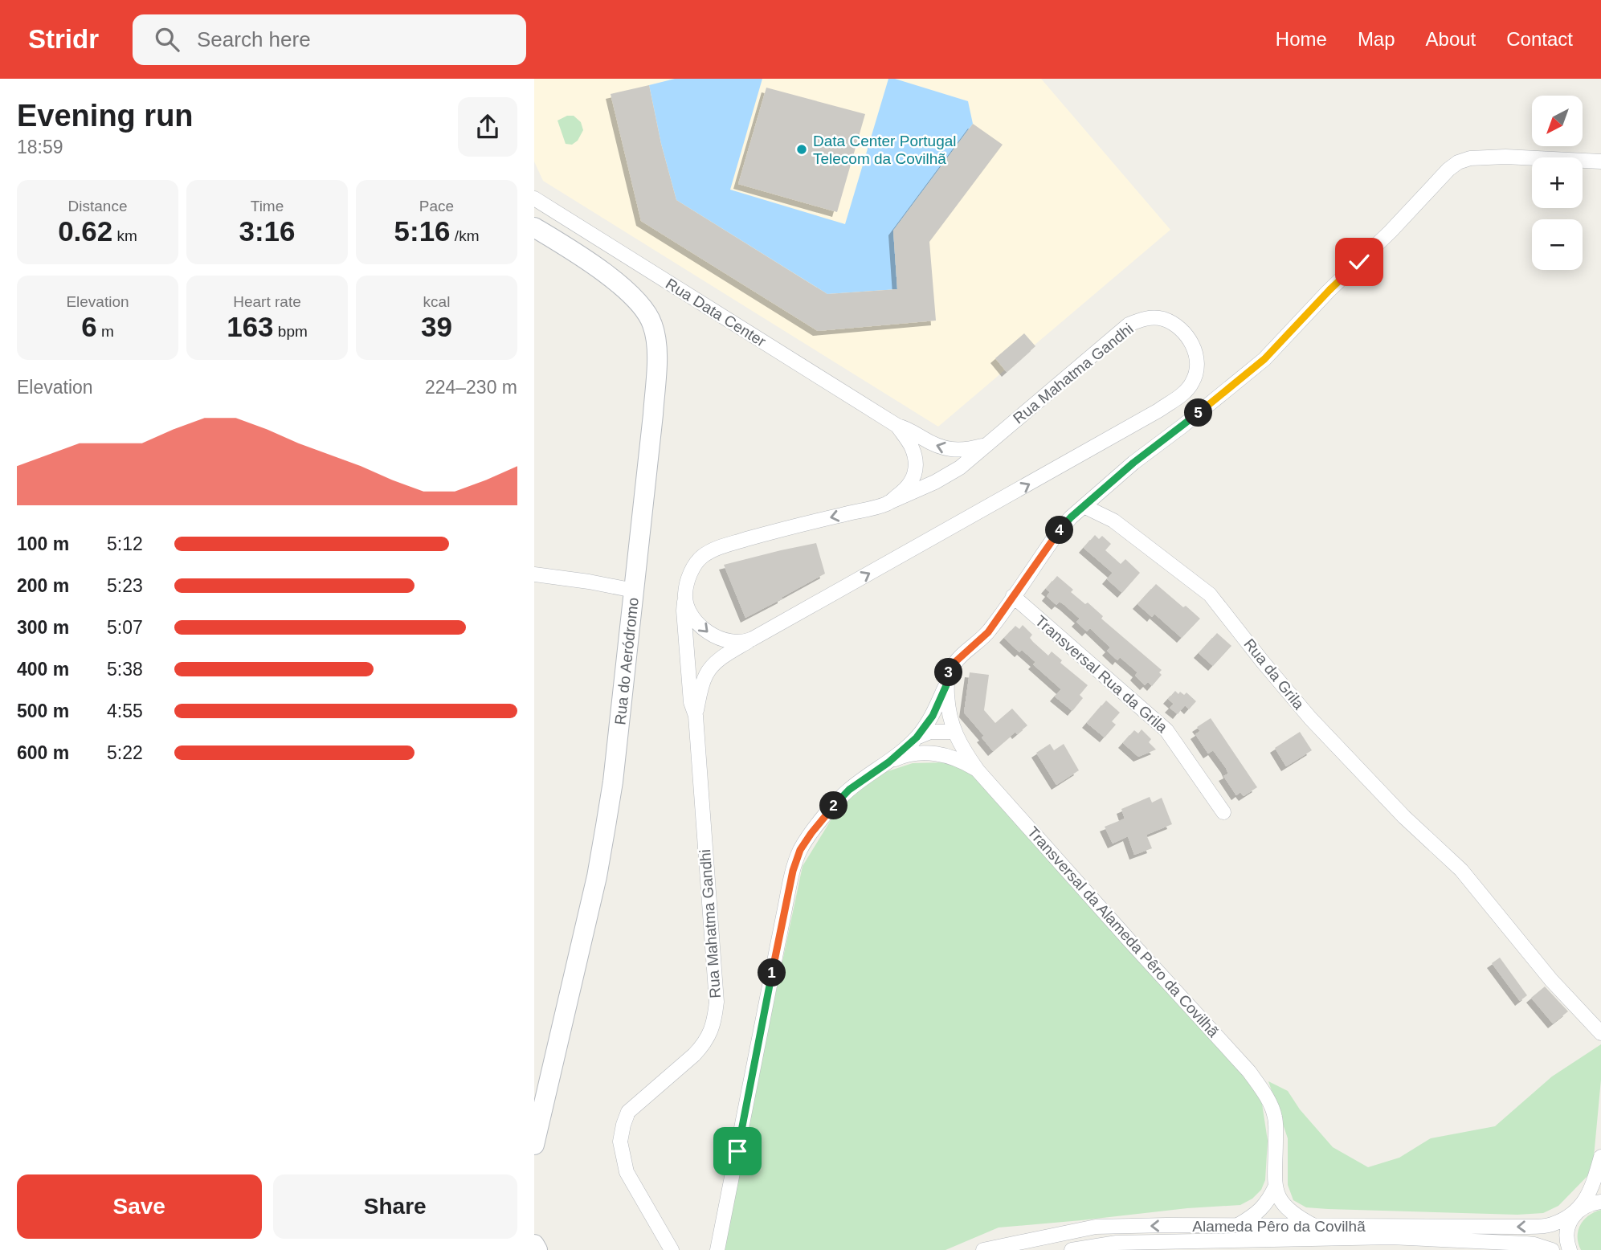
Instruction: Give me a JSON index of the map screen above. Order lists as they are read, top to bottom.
{
  "streets": {
    "main road": ["Rua do Aeródromo"],
    "street": [
      "Rua Data Center",
      "Rua Mahatma Gandhi",
      "Transversal Rua da Grila",
      "Rua da Grila",
      "Transversal da Alameda Pêro da Covilhã",
      "Alameda Pêro da Covilhã"
    ]
  },
  "crossings": [
    ["Rua Data Center", "Rua Mahatma Gandhi"],
    ["Transversal da Alameda Pêro da Covilhã", "Alameda Pêro da Covilhã"]
  ],
  "places": ["Data Center Portugal Telecom da Covilhã"],
  "north": "bottom left",
  "page": {
    "header": "Stridr",
    "search": "Search here",
    "nav": [
      "Home",
      "Map",
      "About",
      "Contact"
    ],
    "heading": ["Evening run", "18:59"],
    "map_buttons": ["+", "−"],
    "stats": [
      ["Distance", "0.62 km"],
      ["Time", "3:16"],
      ["Pace", "5:16 /km"],
      ["Elevation", "6 m"],
      ["Heart rate", "163 bpm"],
      ["kcal", "39"]
    ],
    "chart": ["Elevation", "224–230 m"],
    "pins": [
      "5",
      "4",
      "3",
      "2",
      "1"
    ],
    "list": [
      {
        "name": "100 m",
        "note": "5:12"
      },
      {
        "name": "200 m",
        "note": "5:23"
      },
      {
        "name": "300 m",
        "note": "5:07"
      },
      {
        "name": "400 m",
        "note": "5:38"
      },
      {
        "name": "500 m",
        "note": "4:55"
      },
      {
        "name": "600 m",
        "note": "5:22"
      }
    ],
    "buttons": ["Save", "Share"]
  }
}
